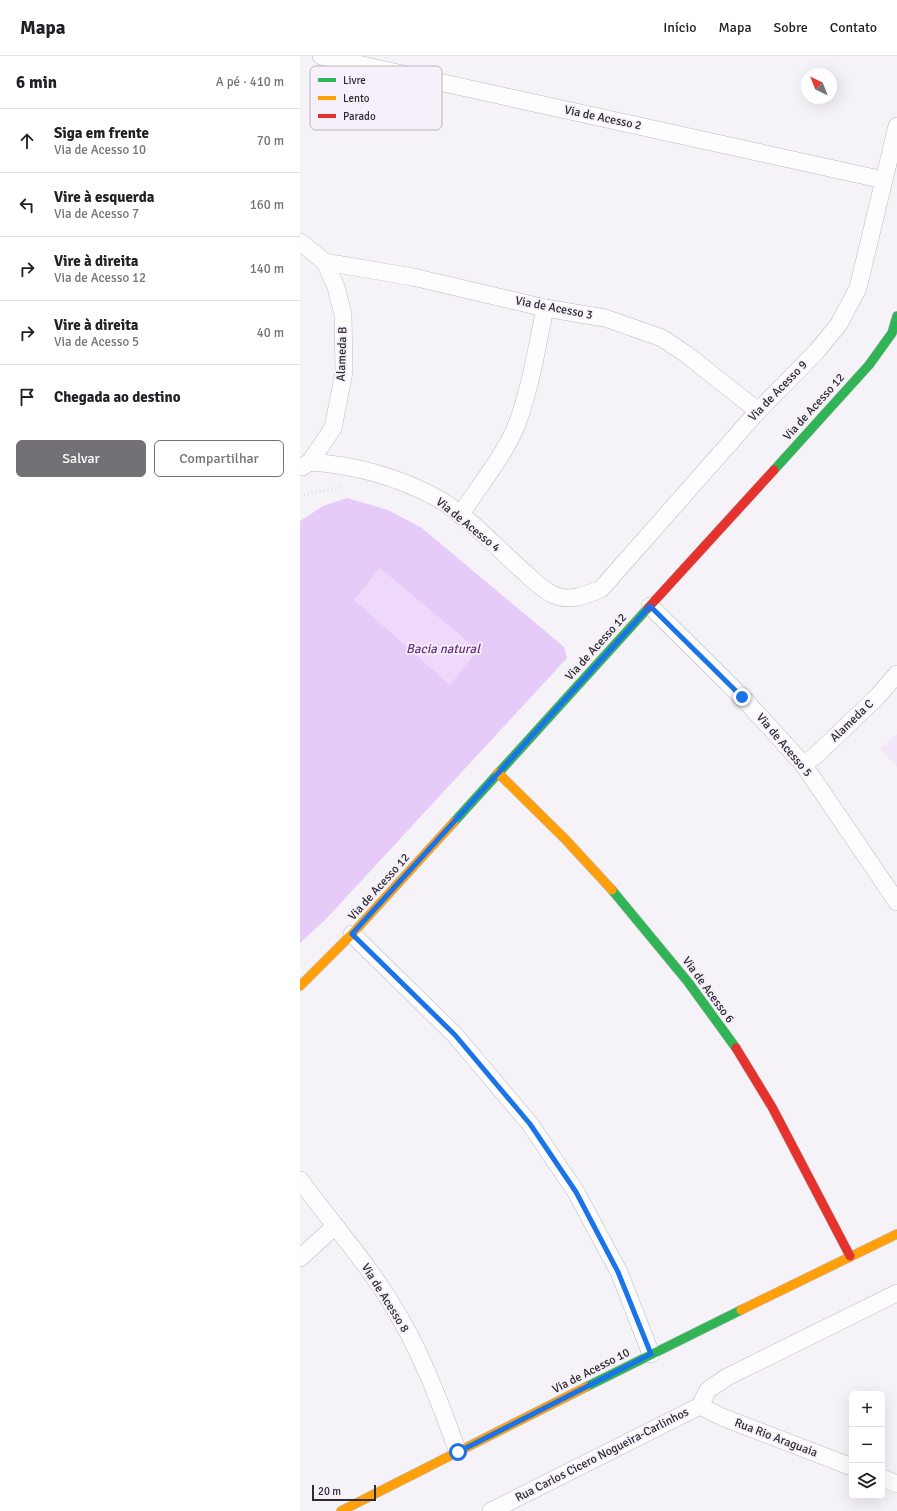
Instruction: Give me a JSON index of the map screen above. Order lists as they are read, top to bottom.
{
  "streets": {
    "street": [
      "Via de Acesso 2",
      "Via de Acesso 3",
      "Alameda B",
      "Via de Acesso 9",
      "Via de Acesso 12",
      "Via de Acesso 4",
      "Alameda C",
      "Via de Acesso 5",
      "Via de Acesso 6",
      "Via de Acesso 8",
      "Via de Acesso 10",
      "Rua Rio Araguaia",
      "Rua Carlos Cicero Nogueira-Carlinhos"
    ]
  },
  "crossings": [
    ["Via de Acesso 2", "Via de Acesso 9"],
    ["Via de Acesso 3", "Alameda B"],
    ["Via de Acesso 3", "Via de Acesso 9"],
    ["Alameda B", "Via de Acesso 4"],
    ["Via de Acesso 9", "Via de Acesso 4"],
    ["Via de Acesso 12", "Via de Acesso 5"],
    ["Via de Acesso 12", "Via de Acesso 6"],
    ["Alameda C", "Via de Acesso 5"],
    ["Via de Acesso 6", "Via de Acesso 10"],
    ["Via de Acesso 8", "Via de Acesso 10"],
    ["Rua Rio Araguaia", "Rua Carlos Cicero Nogueira-Carlinhos"]
  ],
  "water": ["Bacia natural"],
  "legend": ["Livre", "Lento", "Parado"],
  "scale_bar": "20 m",
  "north": "top left",
  "page": {
    "header": "Mapa",
    "nav": [
      "Início",
      "Mapa",
      "Sobre",
      "Contato"
    ],
    "heading": ["6 min", "A pé · 410 m"],
    "list": [
      ["Siga em frente", "Via de Acesso 10", "70 m"],
      ["Vire à esquerda", "Via de Acesso 7", "160 m"],
      ["Vire à direita", "Via de Acesso 12", "140 m"],
      ["Vire à direita", "Via de Acesso 5", "40 m"],
      "Chegada ao destino"
    ],
    "buttons": ["Salvar", "Compartilhar"],
    "map_buttons": ["+", "−"],
    "scale": "20 m"
  }
}
